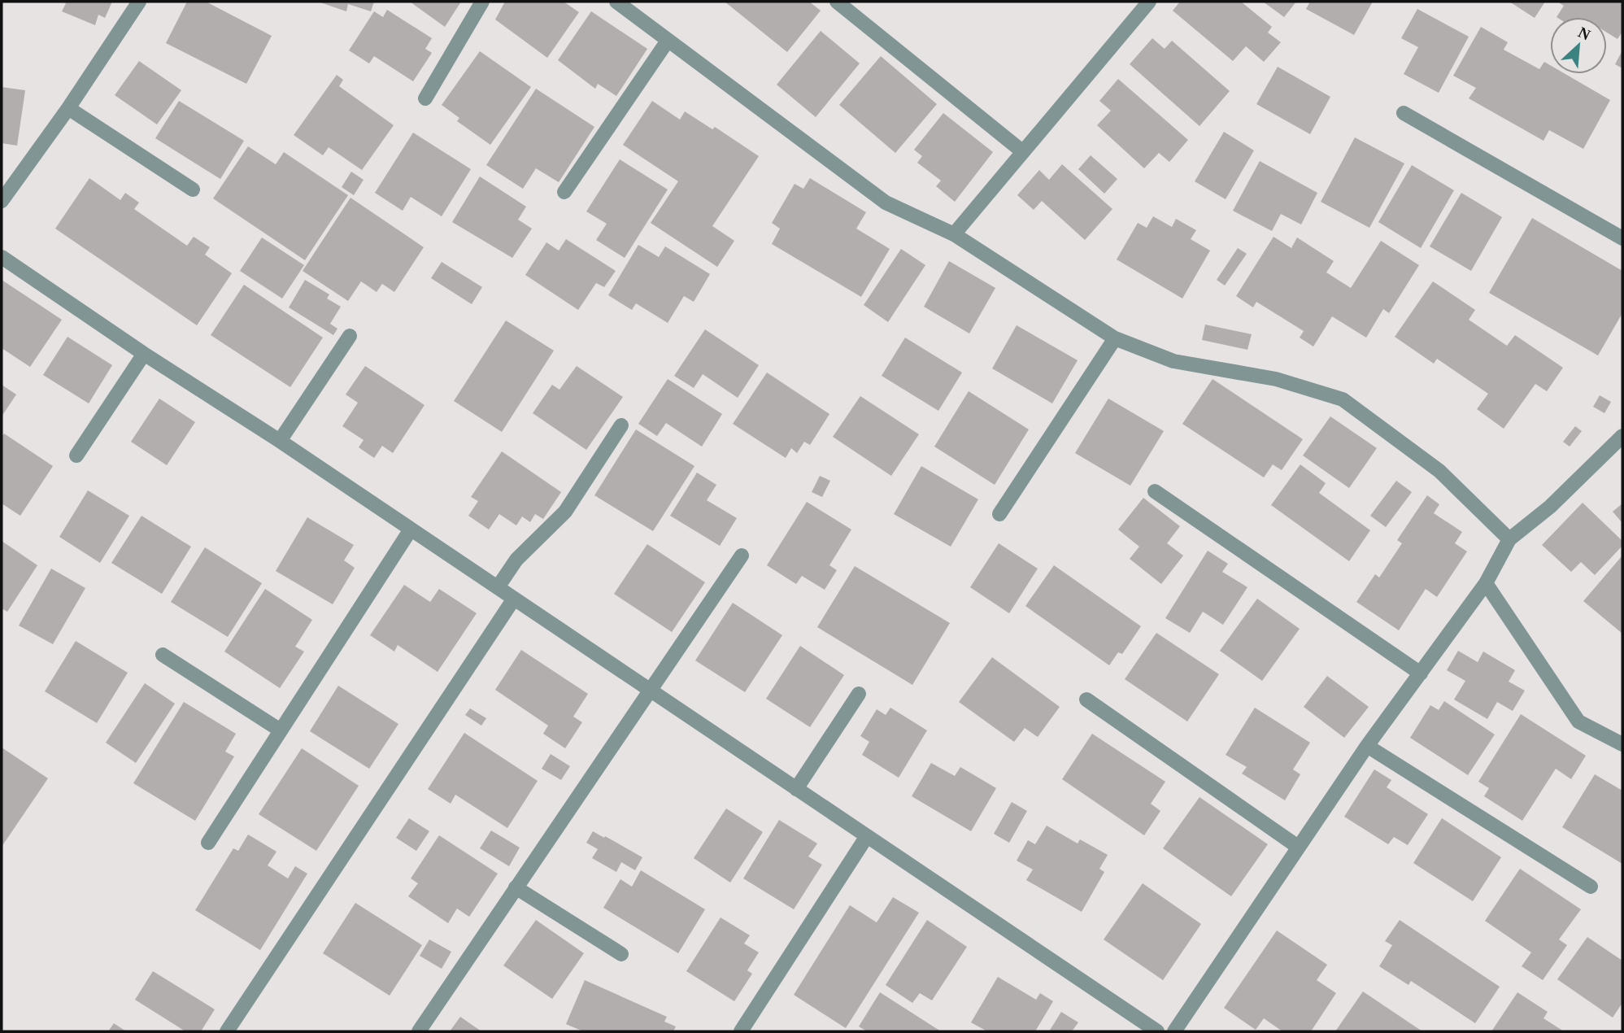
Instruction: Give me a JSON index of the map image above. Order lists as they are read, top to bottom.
{
  "north": "top right"
}
